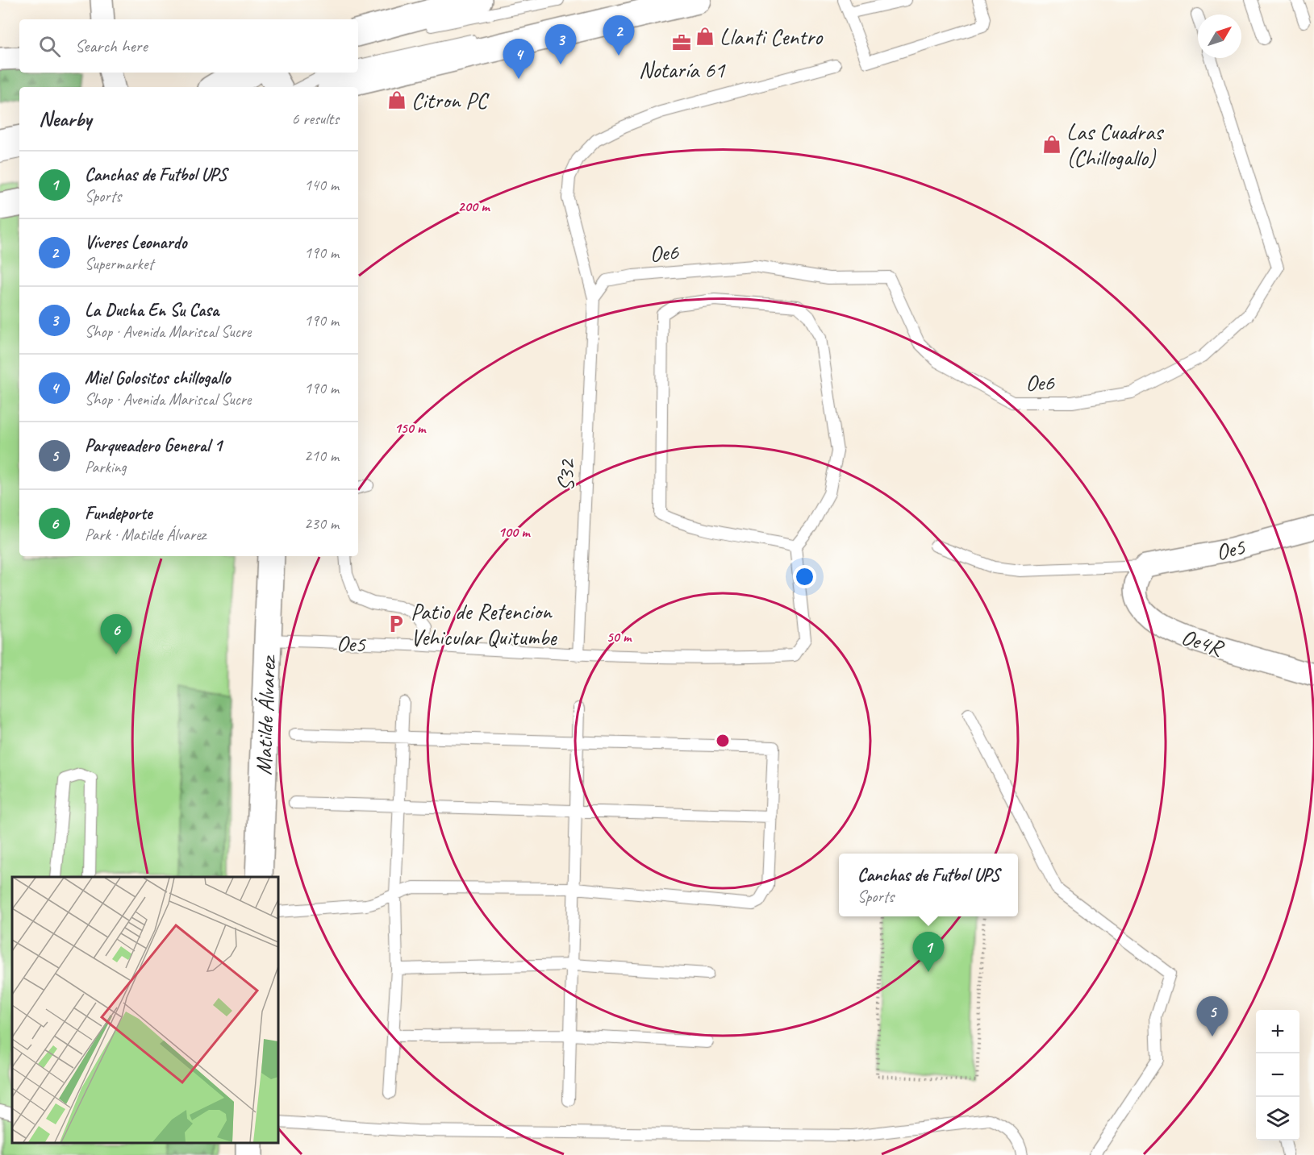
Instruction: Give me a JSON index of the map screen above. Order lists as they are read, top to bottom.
{
  "streets": {
    "main road": ["Matilde Álvarez"],
    "street": ["Oe5", "Oe4R"],
    "lane": ["Oe6", "S32"]
  },
  "crossings": [
    ["Oe6", "S32"],
    ["S32", "Oe5"],
    ["Oe5", "Oe4R"],
    ["Oe5", "Matilde Álvarez"]
  ],
  "places": {
    "shop": ["Llanti Centro", "Citron PC", "Las Cuadras (Chillogallo)"],
    "office": ["Notaría 61"],
    "parking": ["Patio de Retencion Vehicular Quitumbe"]
  },
  "north": "top right",
  "page": {
    "pins": [
      "2",
      "3",
      "4",
      "6",
      "1",
      "5"
    ],
    "search": "Search here",
    "heading": ["Nearby", "6 results"],
    "list": [
      {
        "mark": "1",
        "name": "Canchas de Futbol UPS",
        "note": "Sports",
        "value": "140 m"
      },
      {
        "mark": "2",
        "name": "Víveres Leonardo",
        "note": "Supermarket",
        "value": "190 m"
      },
      {
        "mark": "3",
        "name": "La Ducha En Su Casa",
        "note": "Shop · Avenida Mariscal Sucre",
        "value": "190 m"
      },
      {
        "mark": "4",
        "name": "Miel Golositos chillogallo",
        "note": "Shop · Avenida Mariscal Sucre",
        "value": "190 m"
      },
      {
        "mark": "5",
        "name": "Parqueadero General 1",
        "note": "Parking",
        "value": "210 m"
      },
      {
        "mark": "6",
        "name": "Fundeporte",
        "note": "Park · Matilde Álvarez",
        "value": "230 m"
      }
    ],
    "popup": ["Canchas de Futbol UPS", "Sports"],
    "map_buttons": ["+", "−"]
  },
  "rings": [
    "200 m",
    "150 m",
    "100 m",
    "50 m"
  ]
}
